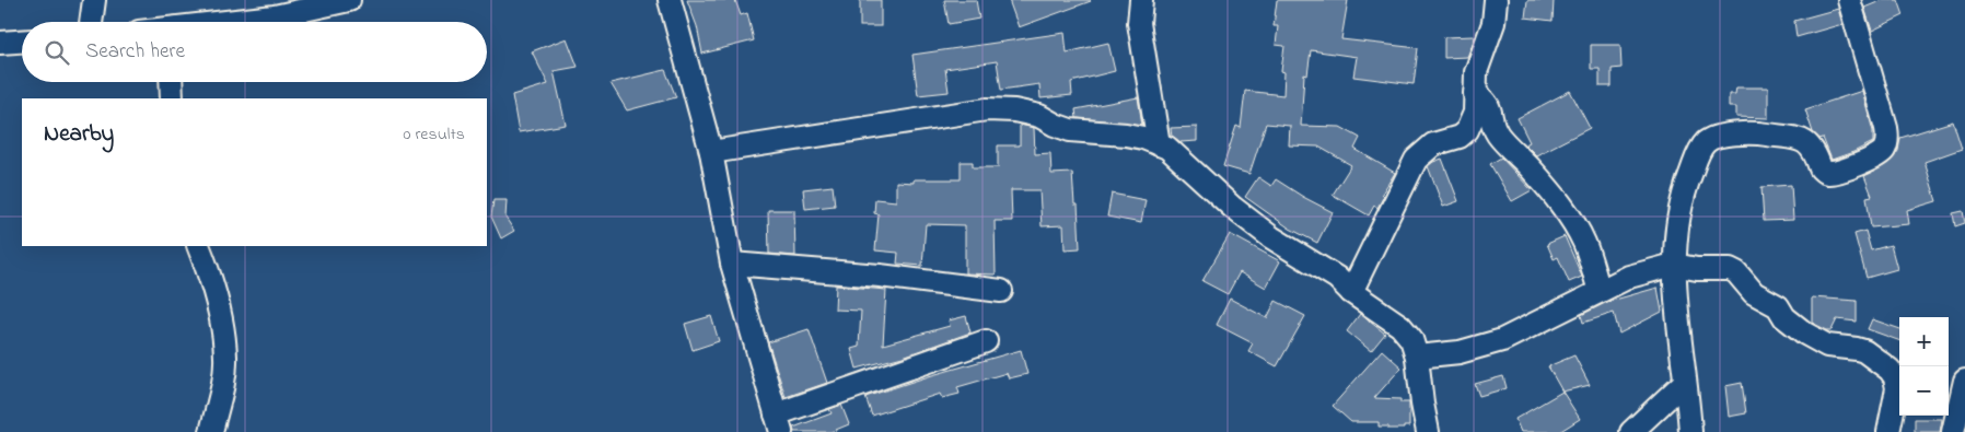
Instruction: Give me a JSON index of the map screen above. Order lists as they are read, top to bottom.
{
  "page": {
    "search": "Search here",
    "heading": ["Nearby", "0 results"],
    "map_buttons": ["+", "−"]
  }
}
